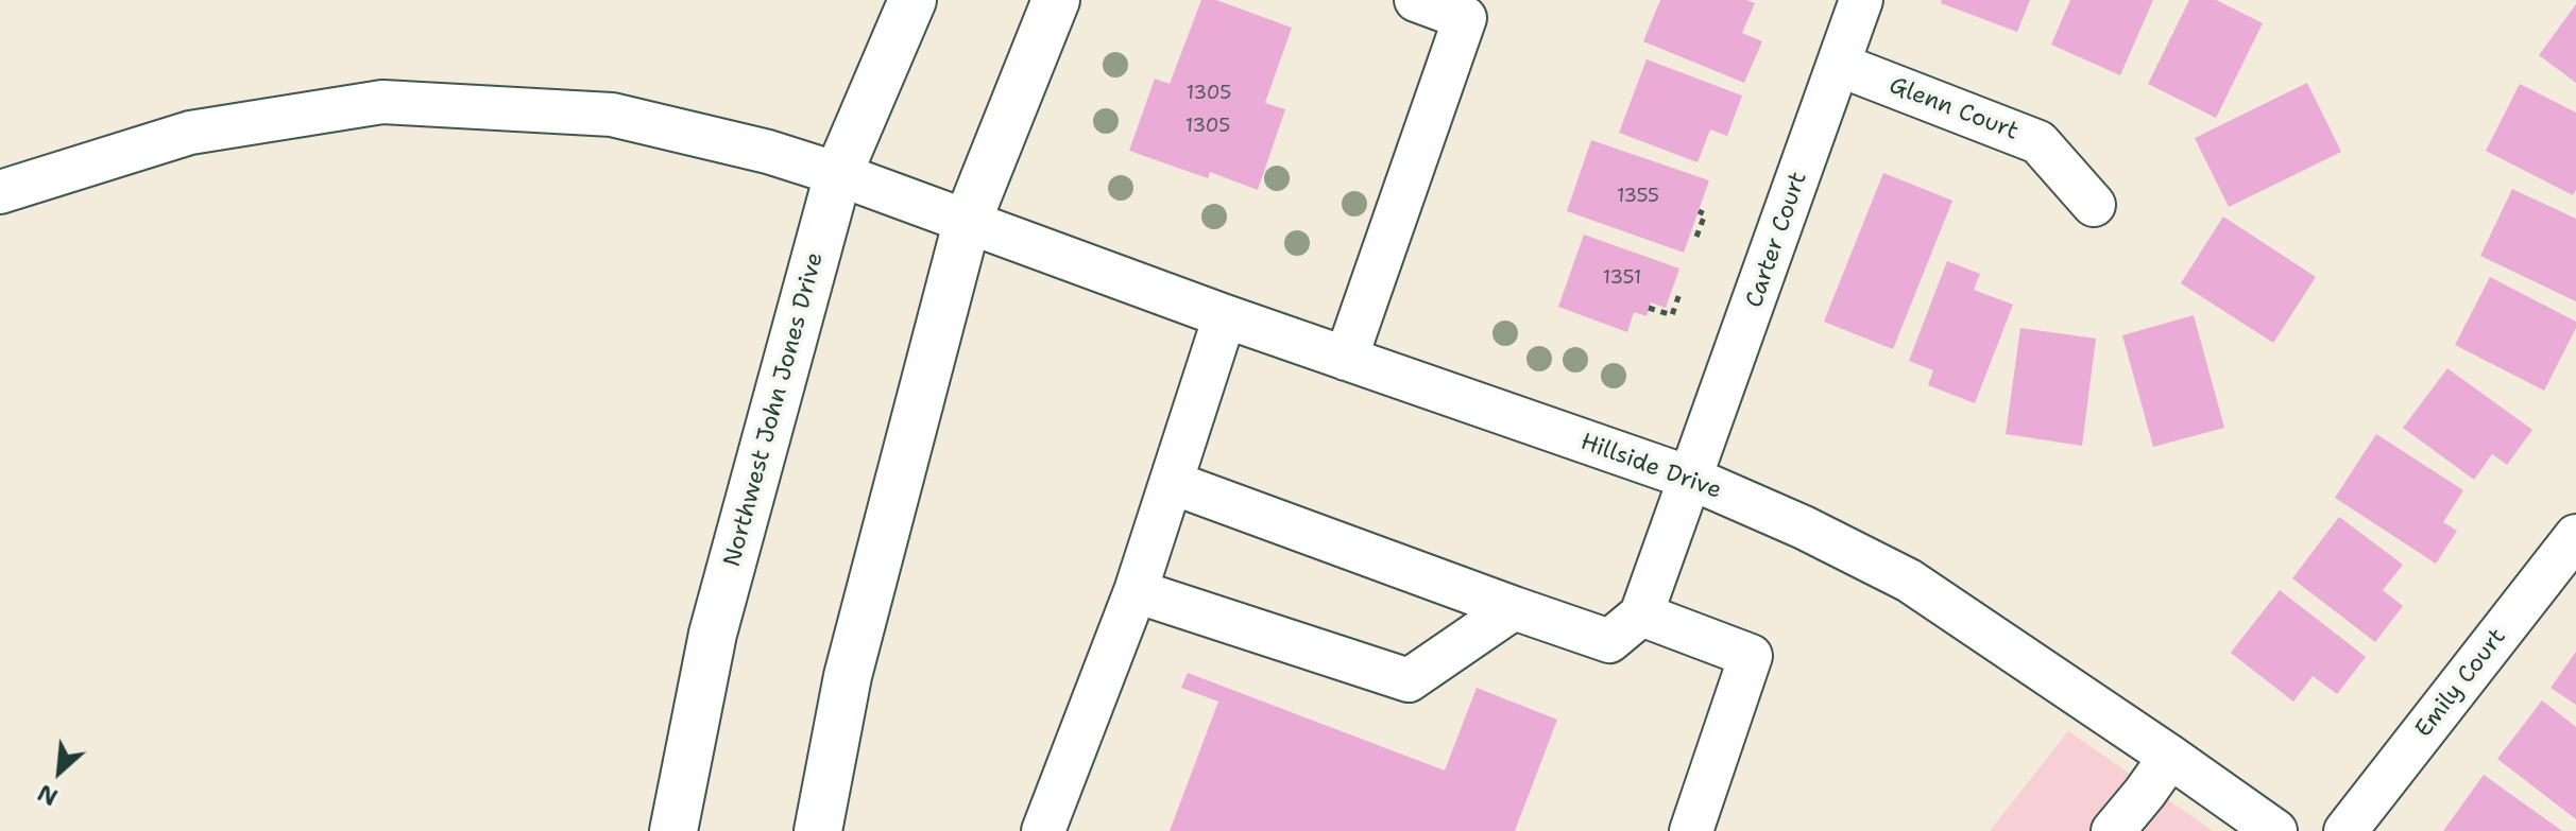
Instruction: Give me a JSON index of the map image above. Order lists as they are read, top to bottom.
{
  "streets": {
    "main road": ["Northwest John Jones Drive"],
    "street": [
      "Glenn Court",
      "Carter Court",
      "Hillside Drive",
      "Emily Court"
    ]
  },
  "crossings": [
    ["Glenn Court", "Carter Court"],
    ["Carter Court", "Hillside Drive"],
    ["Northwest John Jones Drive", "Hillside Drive"]
  ],
  "house_numbers": [
    "1305",
    "1305",
    "1355",
    "1351"
  ],
  "north": "bottom left"
}
